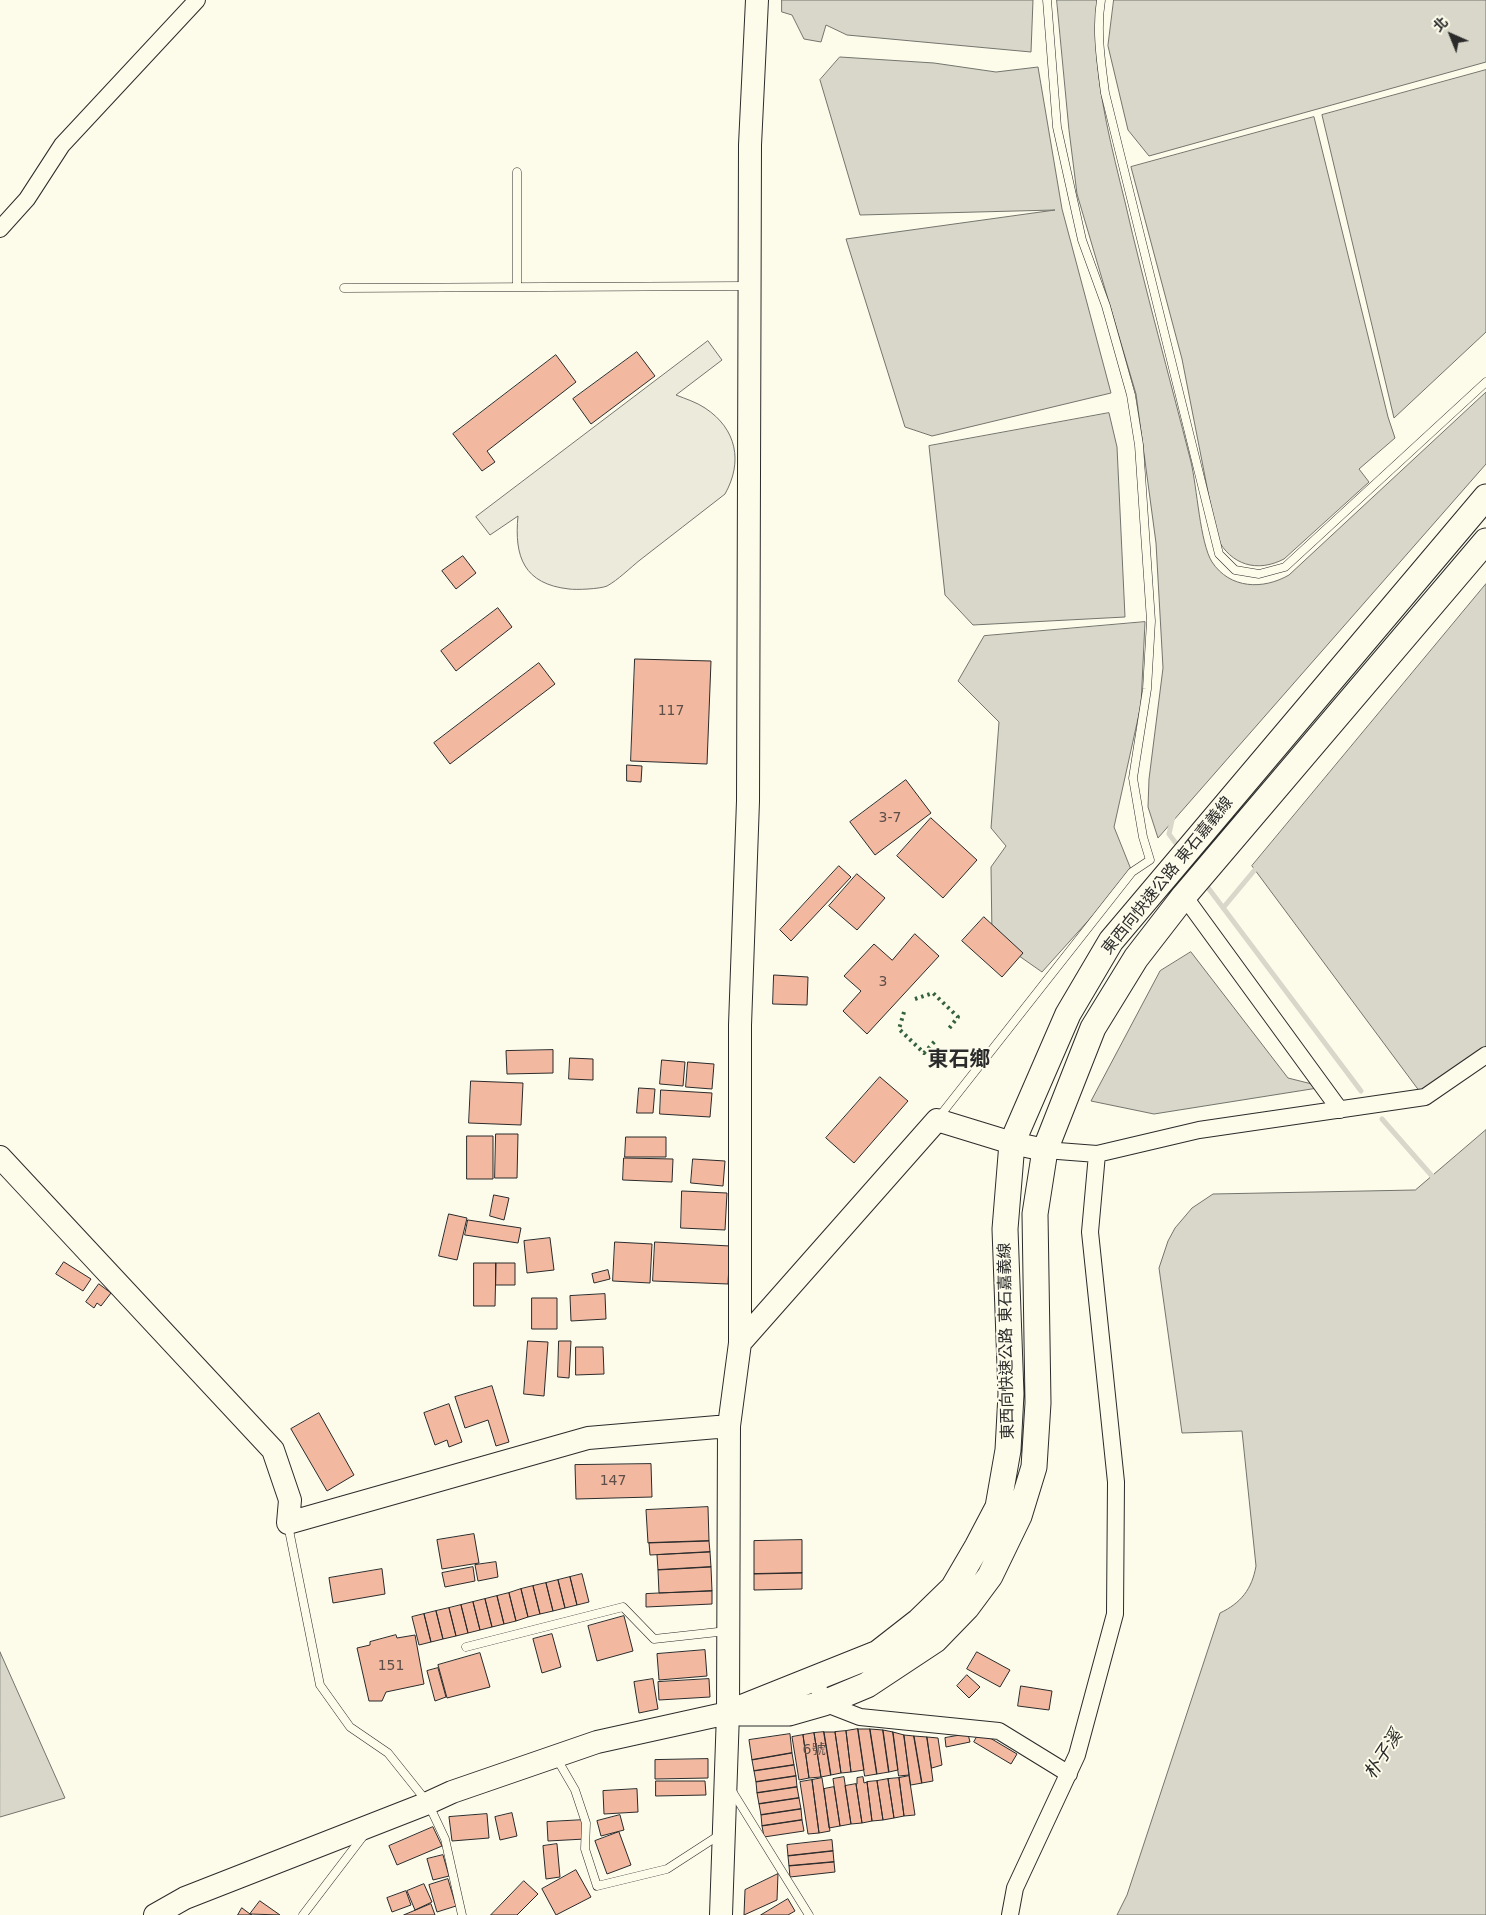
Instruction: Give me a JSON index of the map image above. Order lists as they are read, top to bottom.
{
  "streets": {
    "main road": ["東西向快速公路 東石嘉義線"]
  },
  "districts": ["東石鄉"],
  "water": ["朴子溪"],
  "house_numbers": [
    "117",
    "3-7",
    "3",
    "147",
    "151",
    "6號"
  ],
  "north": "top left"
}
